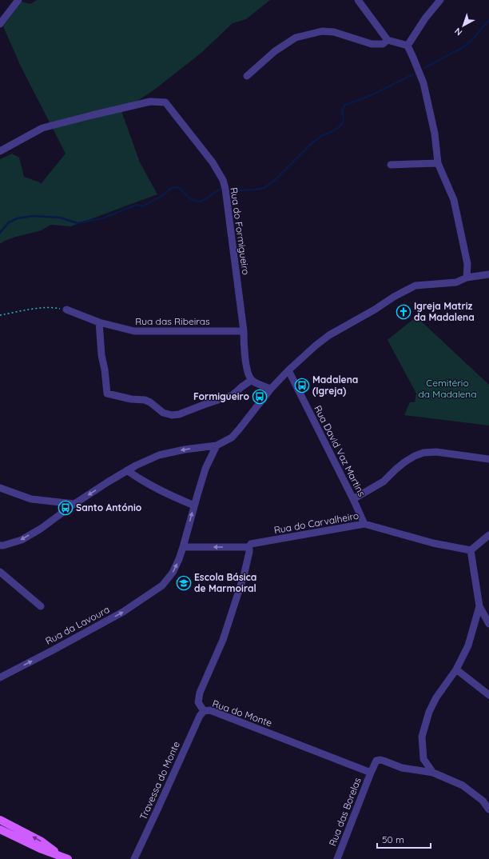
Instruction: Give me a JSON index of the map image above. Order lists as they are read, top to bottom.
{
  "streets": {
    "street": [
      "Rua do Formigueiro",
      "Rua das Ribeiras",
      "Rua David Vaz Martins",
      "Rua do Carvalheiro",
      "Rua da Lavoura",
      "Rua do Monte",
      "Travessa do Monte",
      "Rua das Borelas"
    ]
  },
  "crossings": [
    ["Rua do Formigueiro", "Rua das Ribeiras"],
    ["Rua David Vaz Martins", "Rua do Carvalheiro"],
    ["Rua do Carvalheiro", "Rua da Lavoura"],
    ["Rua do Carvalheiro", "Rua do Monte"],
    ["Rua do Monte", "Travessa do Monte"],
    ["Rua do Monte", "Rua das Borelas"]
  ],
  "one_way": ["Rua da Lavoura"],
  "parks": ["Cemitério da Madalena"],
  "places": {
    "church": ["Igreja Matriz da Madalena"],
    "bus stop": ["Madalena (Igreja)", "Formigueiro", "Santo António"],
    "school or university": ["Escola Básica de Marmoiral"]
  },
  "scale_bar": "50 m",
  "north": "bottom left"
}
